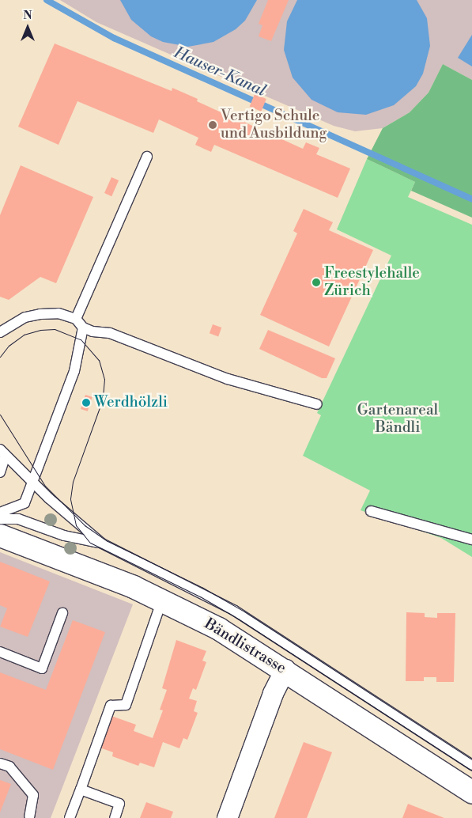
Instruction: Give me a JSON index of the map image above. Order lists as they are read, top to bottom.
{
  "streets": {
    "street": ["Bändlistrasse"]
  },
  "water": ["Hauser-Kanal"],
  "parks": ["Gartenareal Bändli"],
  "places": ["Vertigo Schule und Ausbildung", "Freestylehalle Zürich", "Werdhölzli"],
  "north": "top"
}
